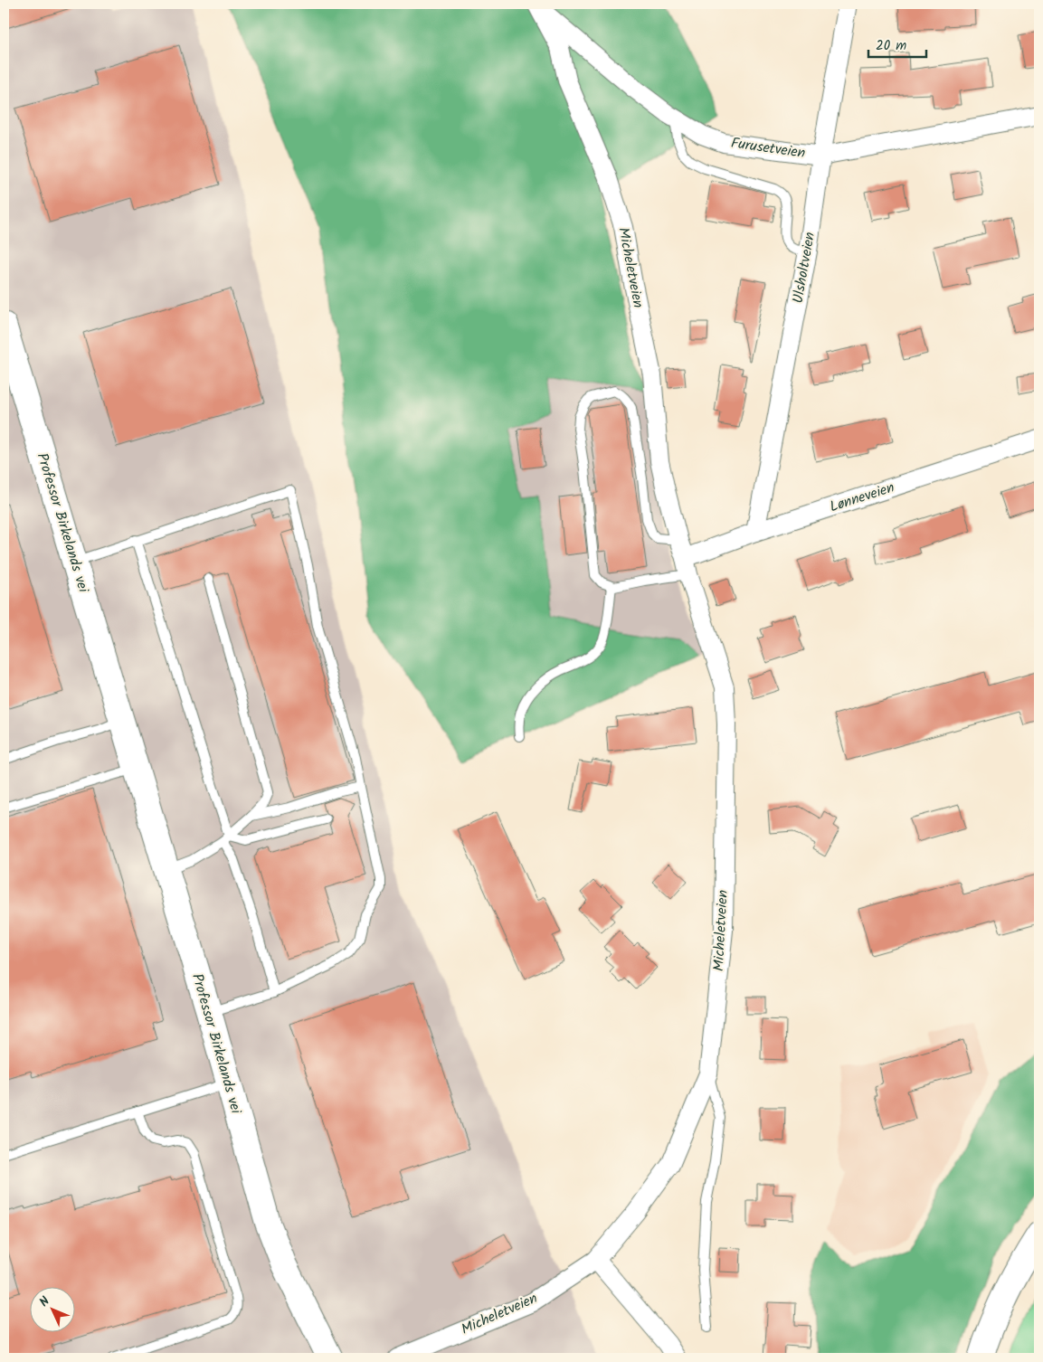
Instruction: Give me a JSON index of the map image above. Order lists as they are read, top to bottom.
{
  "streets": {
    "main road": ["Professor Birkelands vei"],
    "street": [
      "Furusetveien",
      "Micheletveien",
      "Ulsholtveien",
      "Lønneveien"
    ]
  },
  "crossings": [
    ["Furusetveien", "Micheletveien"],
    ["Furusetveien", "Ulsholtveien"],
    ["Micheletveien", "Lønneveien"],
    ["Ulsholtveien", "Lønneveien"]
  ],
  "scale_bar": "20 m",
  "north": "top left"
}
